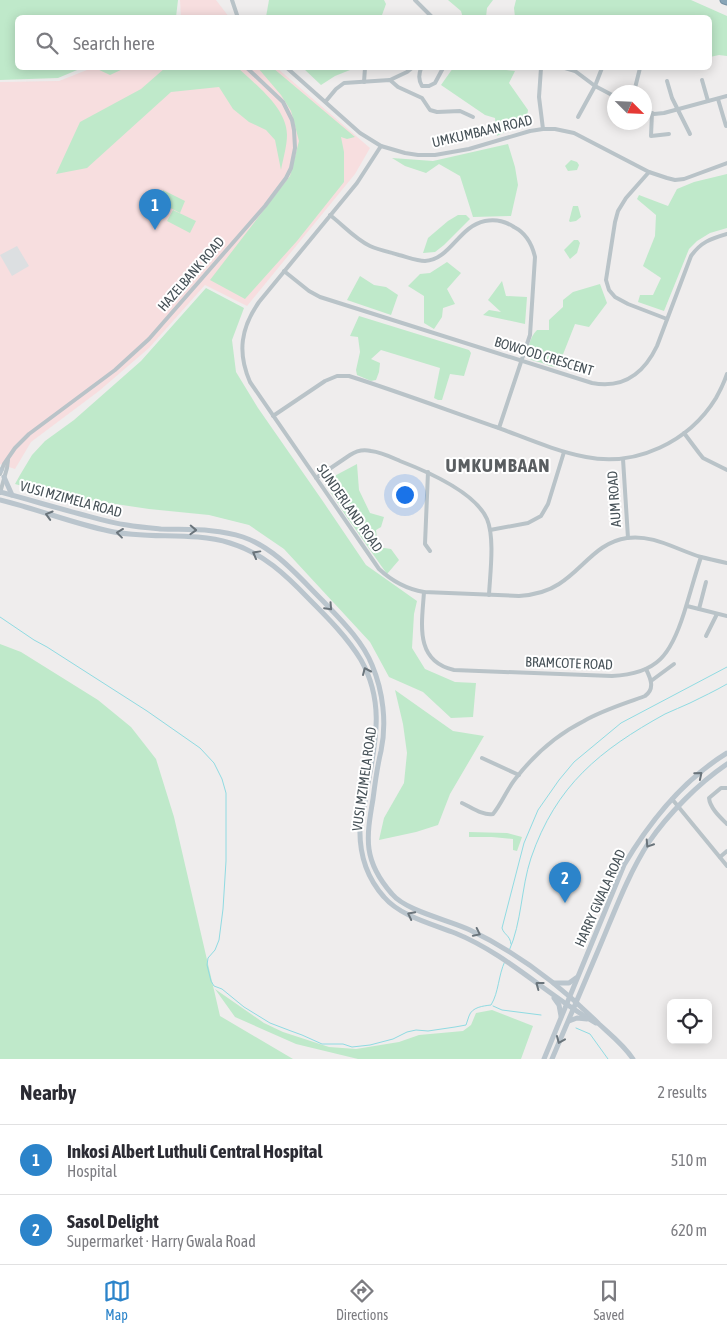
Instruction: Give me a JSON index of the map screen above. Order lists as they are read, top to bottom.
{
  "streets": {
    "main road": ["VUSI MZIMELA ROAD", "HARRY GWALA ROAD"],
    "street": [
      "UMKUMBAAN ROAD",
      "HAZELBANK ROAD",
      "BOWOOD CRESCENT",
      "AUM ROAD",
      "SUNDERLAND ROAD",
      "BRAMCOTE ROAD"
    ]
  },
  "crossings": [
    ["UMKUMBAAN ROAD", "SUNDERLAND ROAD"],
    ["HAZELBANK ROAD", "VUSI MZIMELA ROAD"],
    ["BOWOOD CRESCENT", "SUNDERLAND ROAD"],
    ["VUSI MZIMELA ROAD", "HARRY GWALA ROAD"],
    ["AUM ROAD", "SUNDERLAND ROAD"],
    ["SUNDERLAND ROAD", "BRAMCOTE ROAD"]
  ],
  "districts": ["UMKUMBAAN"],
  "north": "bottom right",
  "page": {
    "search": "Search here",
    "pins": ["1", "2"],
    "heading": ["Nearby", "2 results"],
    "list": [
      {
        "mark": "1",
        "name": "Inkosi Albert Luthuli Central Hospital",
        "note": "Hospital",
        "value": "510 m"
      },
      {
        "mark": "2",
        "name": "Sasol Delight",
        "note": "Supermarket · Harry Gwala Road",
        "value": "620 m"
      }
    ],
    "nav": ["Map", "Directions", "Saved"]
  }
}
